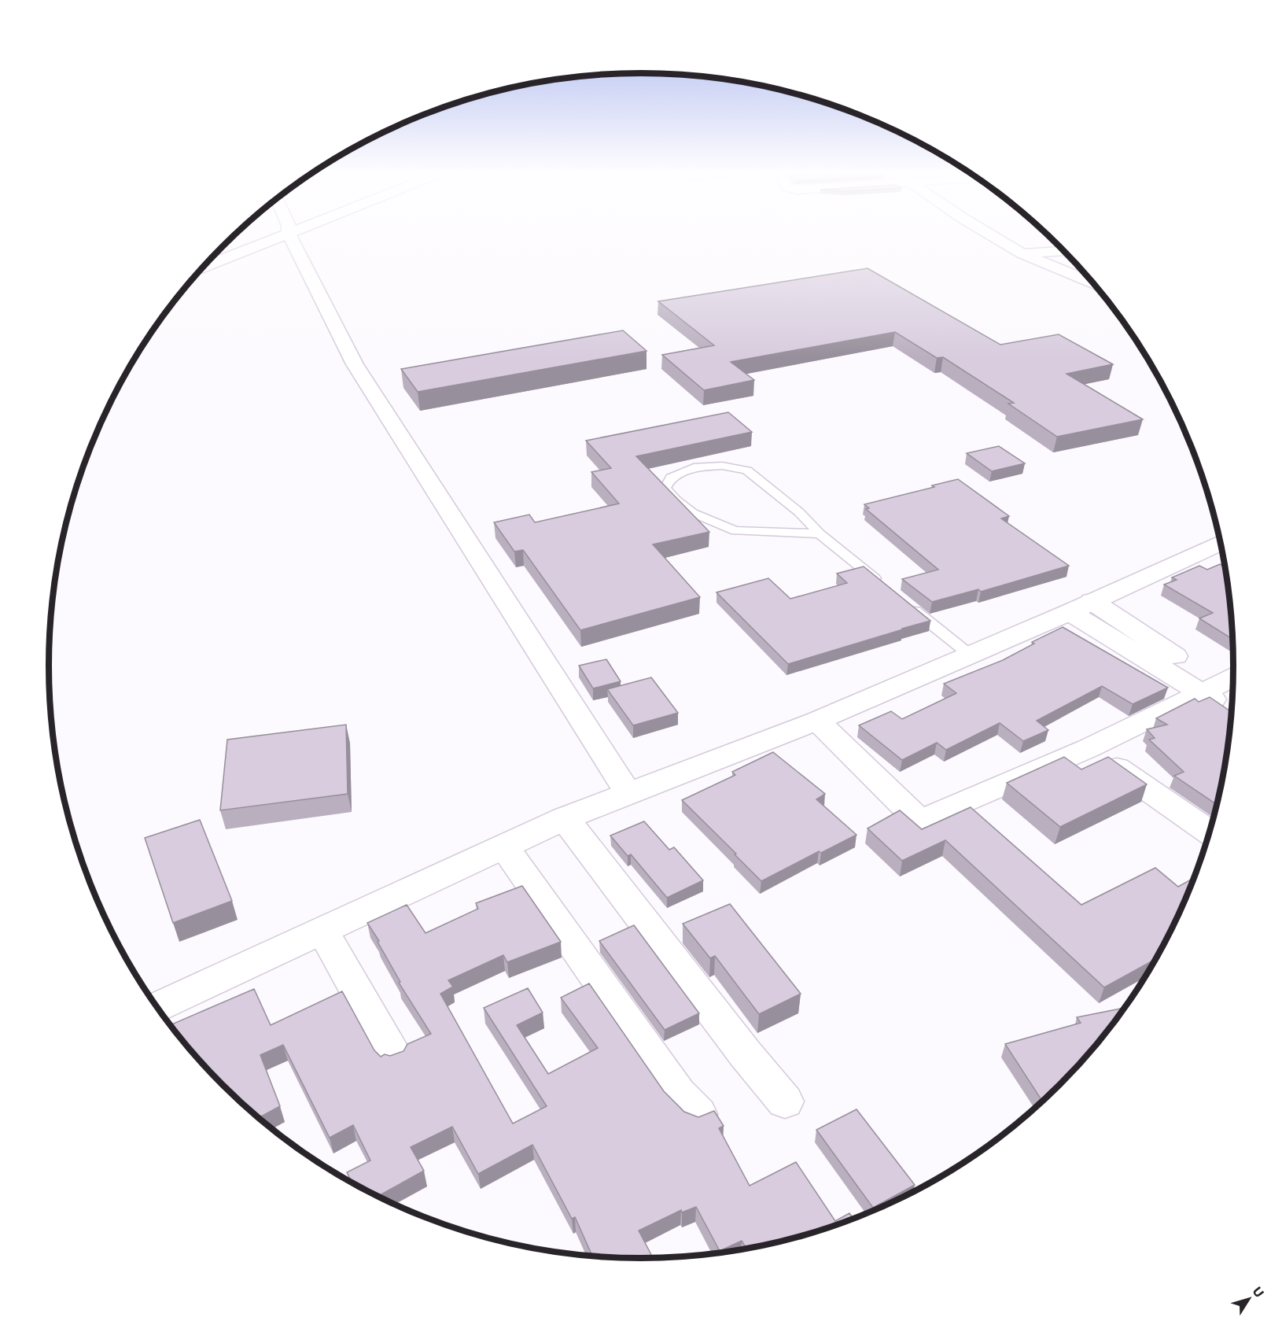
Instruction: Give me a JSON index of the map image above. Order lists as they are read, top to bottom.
{
  "north": "top right"
}
